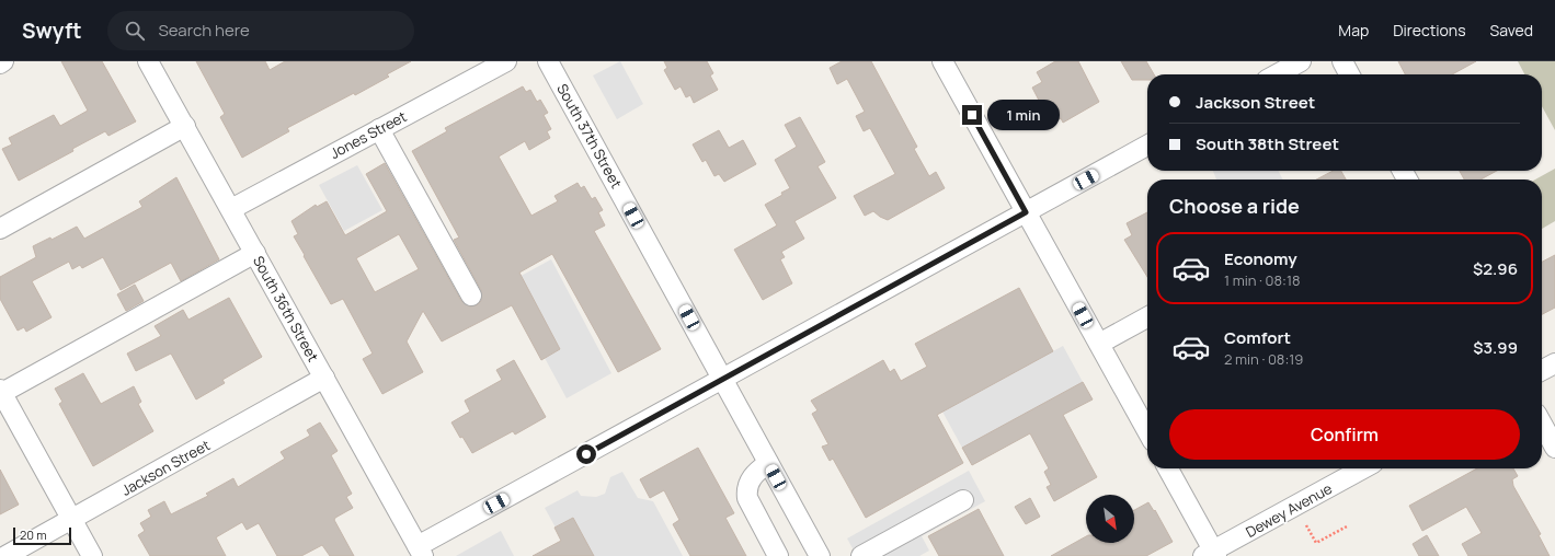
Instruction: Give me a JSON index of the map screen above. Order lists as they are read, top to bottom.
{
  "streets": {
    "street": [
      "Jones Street",
      "South 37th Street",
      "South 36th Street",
      "Jackson Street",
      "Dewey Avenue"
    ]
  },
  "crossings": [
    ["Jones Street", "South 36th Street"],
    ["South 36th Street", "Jackson Street"]
  ],
  "scale_bar": "20 m",
  "north": "bottom right",
  "page": {
    "header": "Swyft",
    "search": "Search here",
    "nav": ["Map", "Directions", "Saved"],
    "banner": ["Jackson Street", "South 38th Street"],
    "bubble": "1 min",
    "heading": "Choose a ride",
    "list": [
      {
        "name": "Economy",
        "note": "1 min · 08:18",
        "value": "$2.96"
      },
      {
        "name": "Comfort",
        "note": "2 min · 08:19",
        "value": "$3.99"
      }
    ],
    "buttons": "Confirm",
    "scale": "20 m"
  }
}
